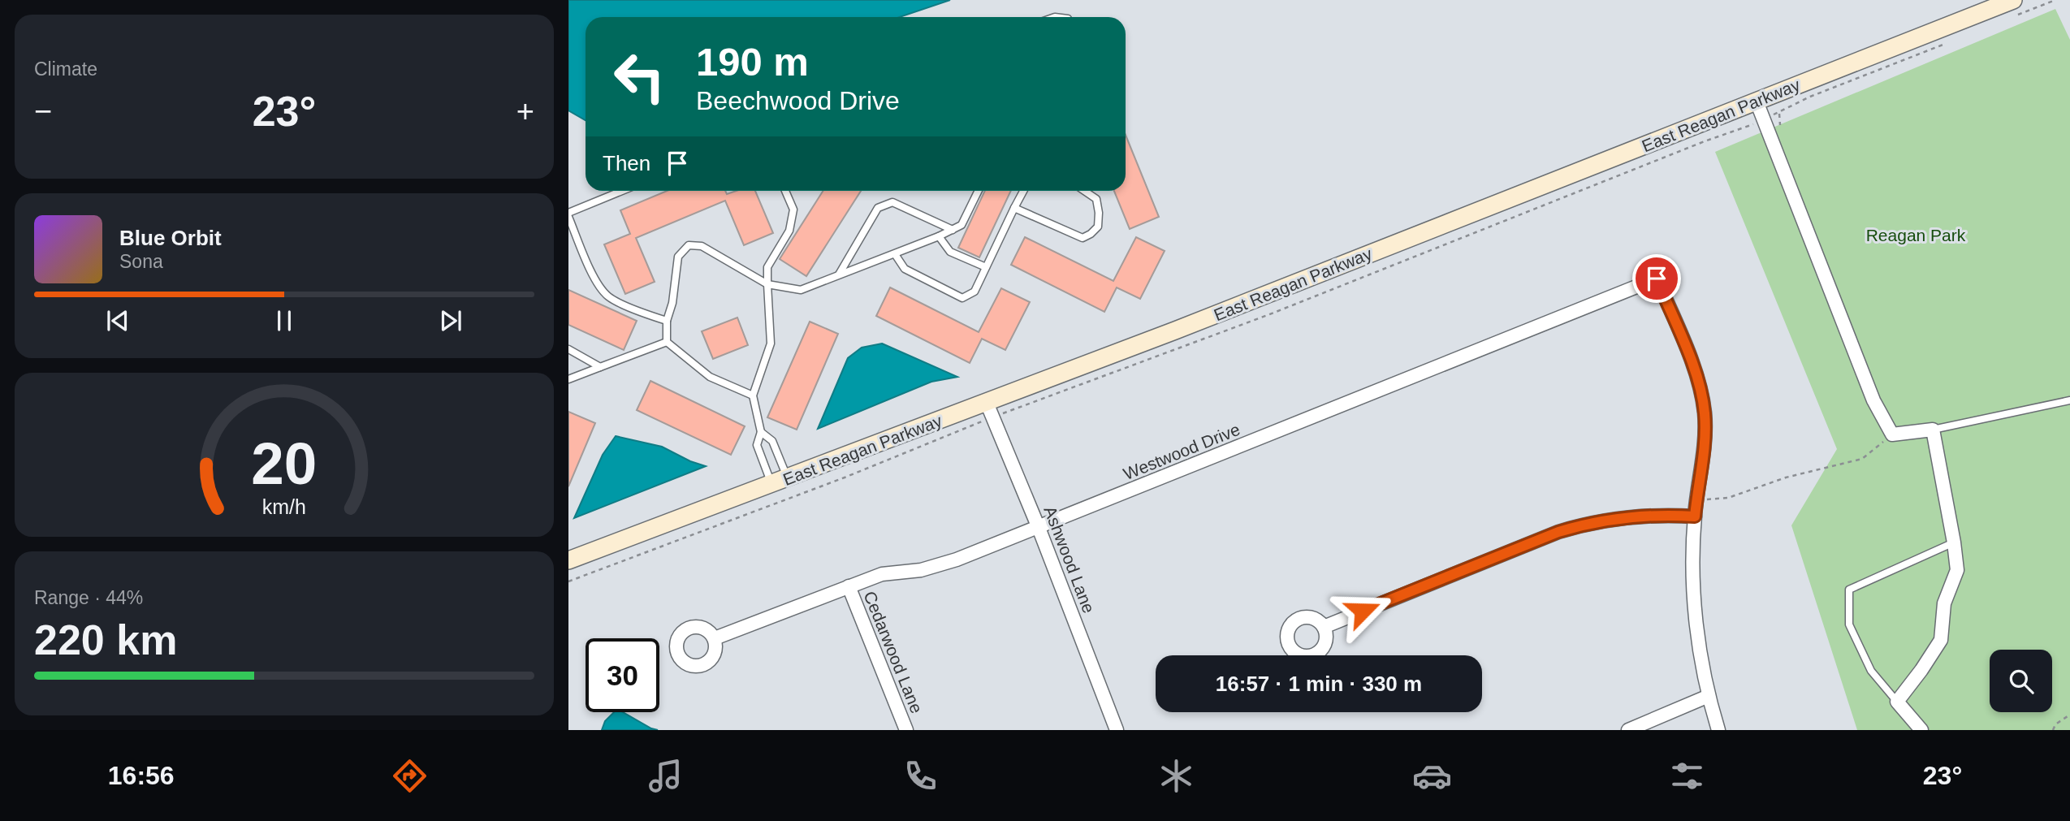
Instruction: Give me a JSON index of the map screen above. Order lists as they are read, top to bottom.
{
  "streets": {
    "street": [
      "East Reagan Parkway",
      "Westwood Drive",
      "Ashwood Lane",
      "Cedarwood Lane"
    ]
  },
  "crossings": [
    ["East Reagan Parkway", "Ashwood Lane"],
    ["Westwood Drive", "Ashwood Lane"],
    ["Westwood Drive", "Cedarwood Lane"]
  ],
  "parks": ["Reagan Park"],
  "page": {
    "tile": [
      "Climate",
      ["Range · 44%", "220 km"]
    ],
    "turn": ["190 m", "Beechwood Drive"],
    "heat": ["−", "23°", "+"],
    "then": "Then",
    "song": ["Blue Orbit", "Sona"],
    "limit": "30",
    "trip": "16:57 · 1 min · 330 m",
    "tabs": ["16:56", "23°"],
    "gauge": ["20", "km/h"]
  }
}
